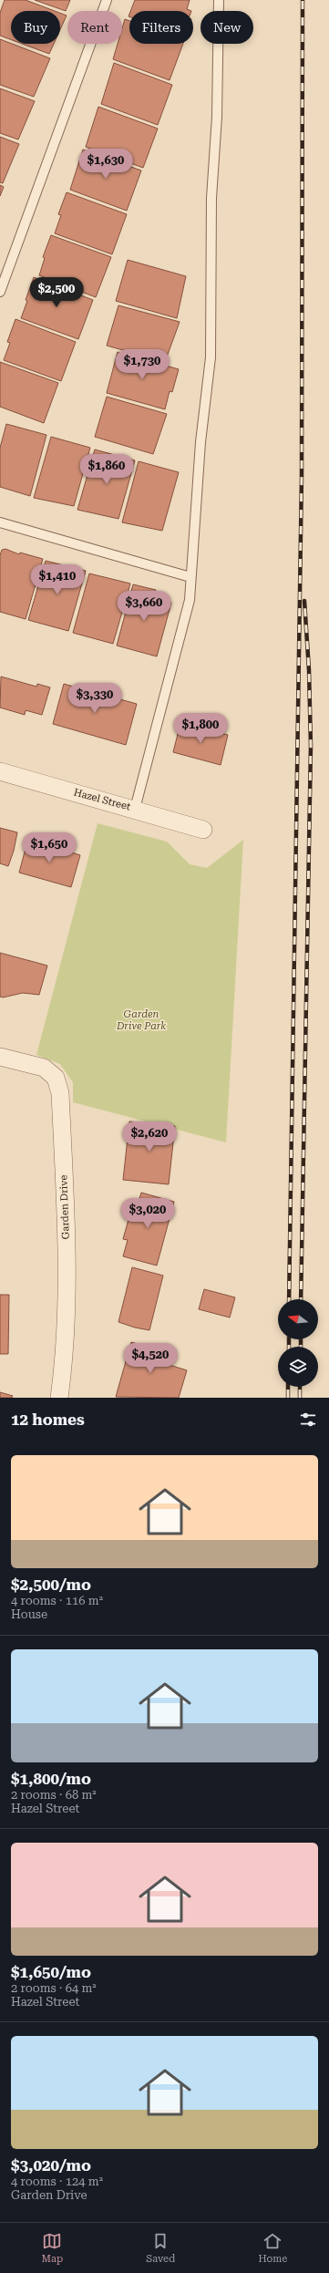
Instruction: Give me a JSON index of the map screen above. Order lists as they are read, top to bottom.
{
  "streets": {
    "street": ["Hazel Street", "Garden Drive"]
  },
  "parks": ["Garden Drive Park"],
  "north": "left",
  "page": {
    "chip": [
      "Buy",
      "Rent",
      "Filters",
      "New"
    ],
    "price": [
      "$1,630",
      "$2,500",
      "$1,730",
      "$1,860",
      "$1,410",
      "$3,660",
      "$3,330",
      "$1,800",
      "$1,650",
      "$2,620",
      "$3,020",
      "$4,520"
    ],
    "heading": "12 homes",
    "list": [
      {
        "name": "$2,500/mo",
        "note": "4 rooms · 116 m² · House"
      },
      {
        "name": "$1,800/mo",
        "note": "2 rooms · 68 m² · Hazel Street"
      },
      {
        "name": "$1,650/mo",
        "note": "2 rooms · 64 m² · Hazel Street"
      },
      {
        "name": "$3,020/mo",
        "note": "4 rooms · 124 m² · Garden Drive"
      }
    ],
    "tabs": ["Map", "Saved", "Home"]
  }
}
